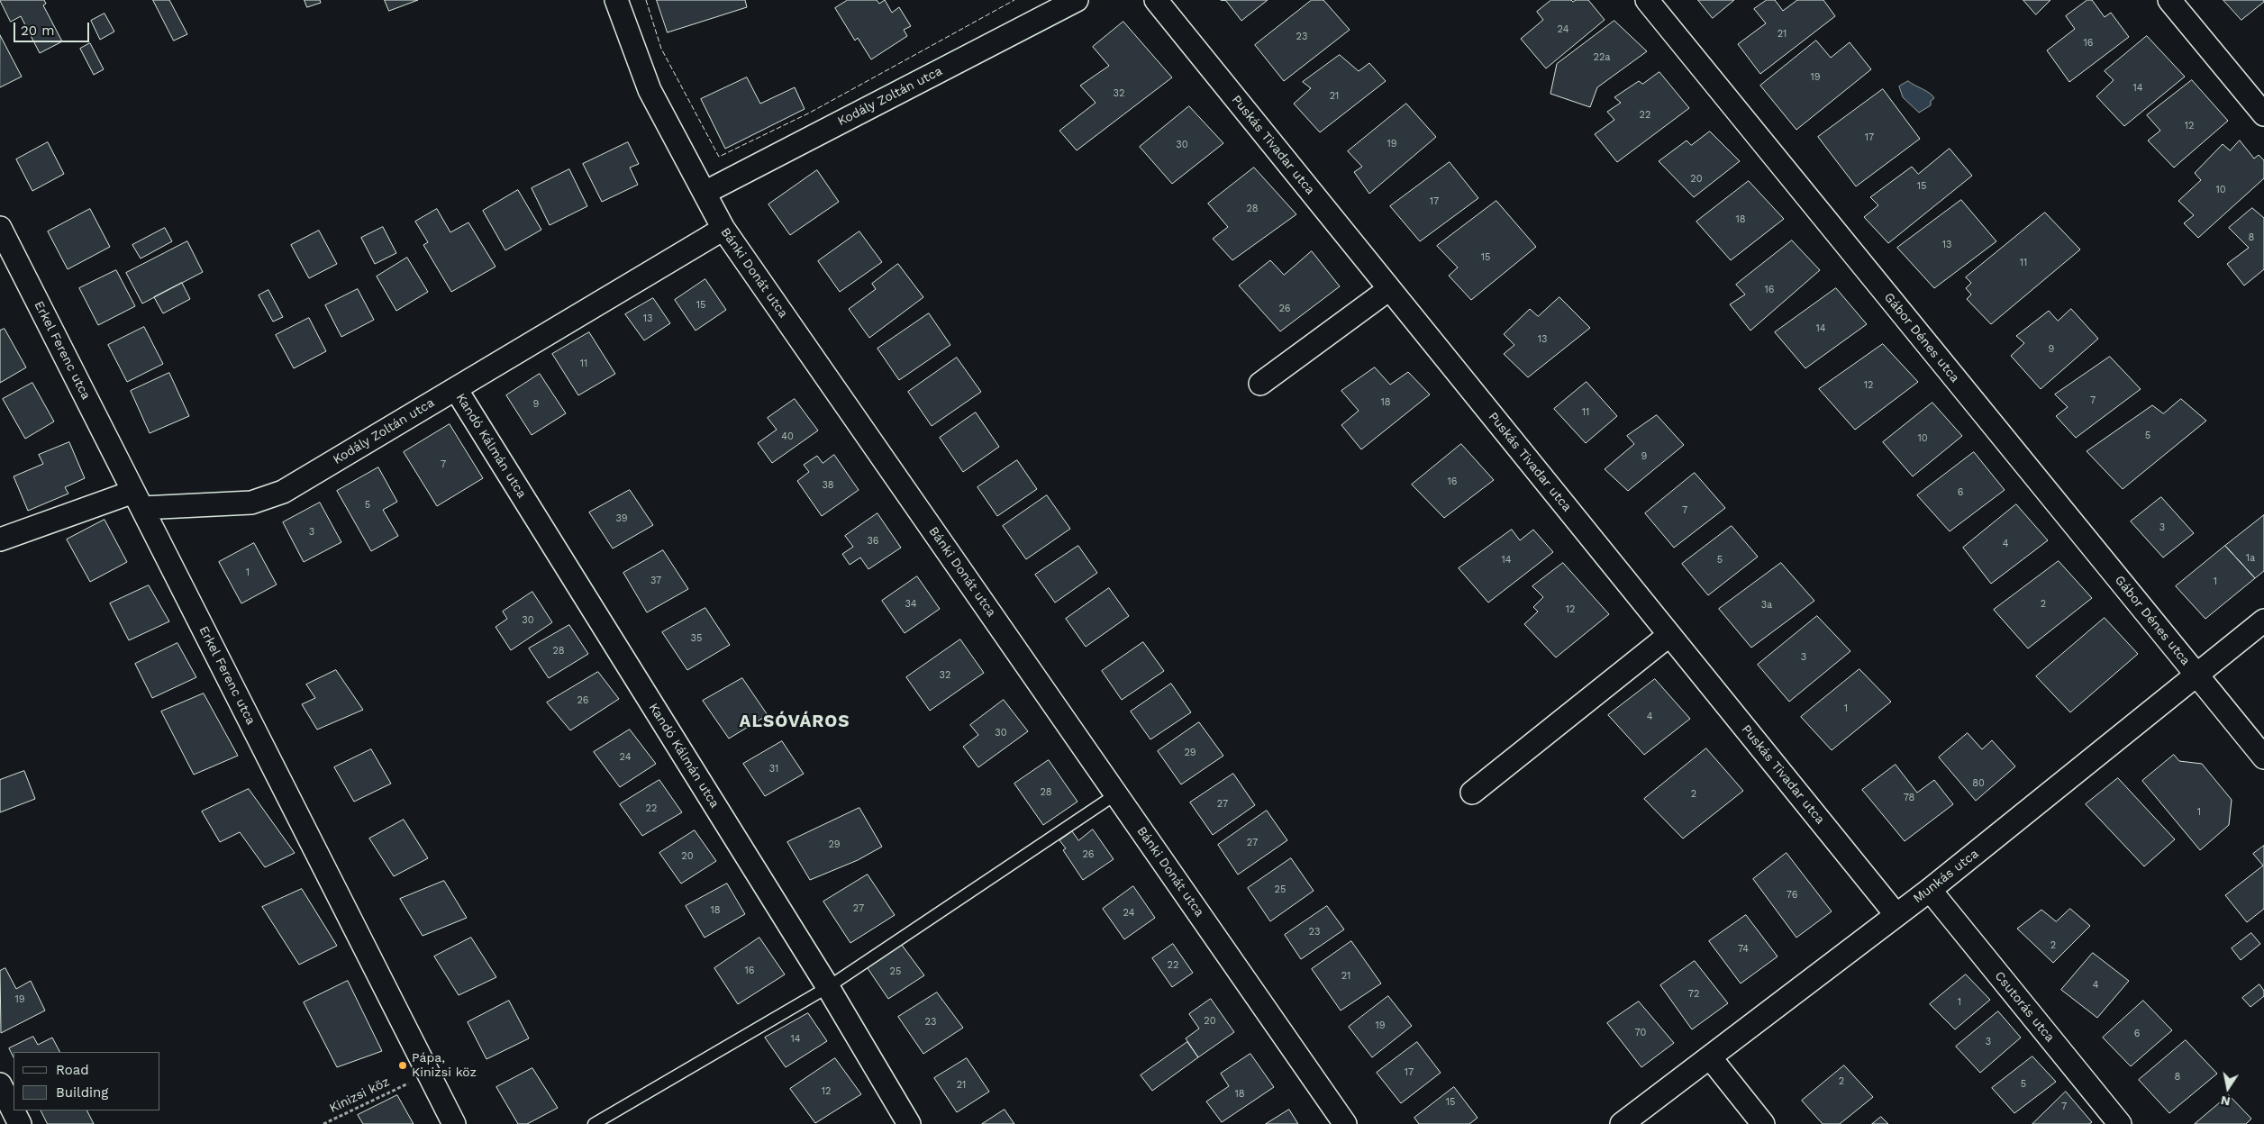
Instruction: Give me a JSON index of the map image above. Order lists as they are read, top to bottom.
{
  "streets": {
    "street": [
      "Kodály Zoltán utca",
      "Puskás Tivadar utca",
      "Bánki Donát utca",
      "Gábor Dénes utca",
      "Erkel Ferenc utca",
      "Kandó Kálmán utca",
      "Munkás utca",
      "Csutorás utca"
    ],
    "path": ["Kinizsi köz"]
  },
  "crossings": [
    ["Kodály Zoltán utca", "Bánki Donát utca"],
    ["Kodály Zoltán utca", "Erkel Ferenc utca"],
    ["Kodály Zoltán utca", "Kandó Kálmán utca"],
    ["Puskás Tivadar utca", "Munkás utca"],
    ["Gábor Dénes utca", "Munkás utca"],
    ["Erkel Ferenc utca", "Kinizsi köz"],
    ["Munkás utca", "Csutorás utca"]
  ],
  "districts": ["ALSÓVÁROS"],
  "places": ["Pápa, Kinizsi köz"],
  "house_numbers": [
    "24",
    "21",
    "23",
    "16",
    "22a",
    "19",
    "14",
    "32",
    "21",
    "22",
    "12",
    "17",
    "19",
    "30",
    "20",
    "15",
    "10",
    "17",
    "28",
    "18",
    "8",
    "13",
    "15",
    "11",
    "16",
    "15",
    "26",
    "13",
    "14",
    "13",
    "9",
    "11",
    "12",
    "7",
    "18",
    "9",
    "11",
    "5",
    "40",
    "10",
    "9",
    "7",
    "16",
    "38",
    "6",
    "5",
    "7",
    "39",
    "3",
    "3",
    "36",
    "4",
    "1a",
    "14",
    "5",
    "1",
    "37",
    "1",
    "34",
    "2",
    "3a",
    "12",
    "30",
    "35",
    "28",
    "3",
    "32",
    "26",
    "1",
    "4",
    "30",
    "29",
    "24",
    "31",
    "80",
    "28",
    "2",
    "78",
    "27",
    "22",
    "1",
    "27",
    "29",
    "26",
    "20",
    "25",
    "76",
    "27",
    "18",
    "24",
    "23",
    "2",
    "74",
    "22",
    "16",
    "25",
    "21",
    "4",
    "72",
    "19",
    "1",
    "20",
    "23",
    "19",
    "70",
    "6",
    "14",
    "3",
    "17",
    "8",
    "2",
    "5",
    "21",
    "12",
    "18",
    "15",
    "7"
  ],
  "legend": ["Road", "Building"],
  "scale_bar": "20 m",
  "north": "bottom"
}
